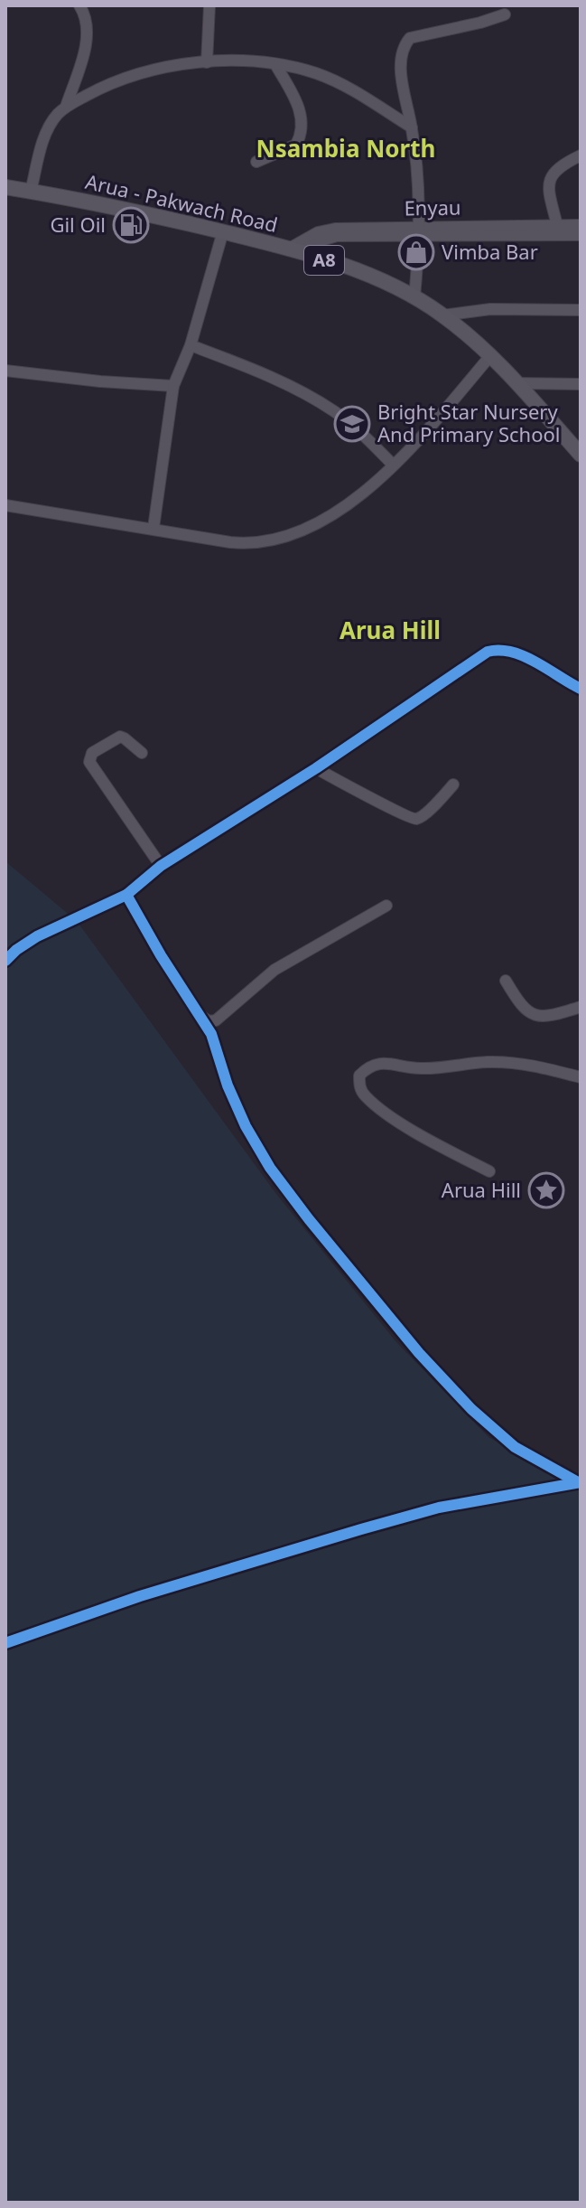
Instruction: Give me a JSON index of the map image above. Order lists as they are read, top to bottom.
{
  "streets": {
    "main road": ["Arua - Pakwach Road", "A8"],
    "street": ["Enyau"]
  },
  "crossings": [
    ["Arua - Pakwach Road", "Enyau"]
  ],
  "districts": ["Nsambia North", "Arua Hill"],
  "places": {
    "fuel station": ["Gil Oil"],
    "shop": ["Vimba Bar"],
    "school or university": ["Bright Star Nursery And Primary School"],
    "place": ["Arua Hill"]
  }
}
